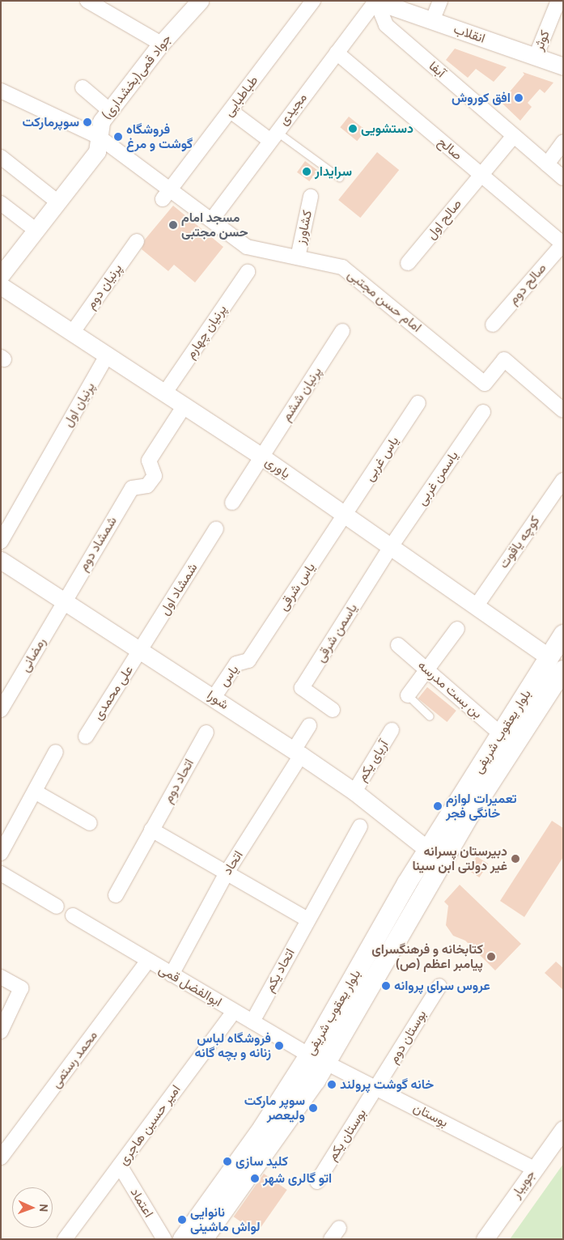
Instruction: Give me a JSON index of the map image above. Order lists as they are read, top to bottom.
{
  "streets": {
    "main road": ["بلوار یعقوب شریفی"],
    "street": [
      "انقلاب",
      "کوثر",
      "آبفا",
      "جواد قمی(بخشداری)",
      "طباطبایی",
      "مجیدی",
      "صالح",
      "صالح اول",
      "کشاورز",
      "صالح دوم",
      "پرنیان دوم",
      "امام حسن مجتبی",
      "پرنیان چهارم",
      "پرنیان ششم",
      "پرنیان اول",
      "یاس غربی",
      "یاوری",
      "یاسمن غربی",
      "کوچه یاقوت",
      "شمشاد دوم",
      "یاس شرقی",
      "شمشاد اول",
      "یاسمن شرقی",
      "رمضانی",
      "یاس",
      "بن بست مدرسه",
      "علی محمدی",
      "شورا",
      "آریای یکم",
      "اتحاد دوم",
      "اتحاد",
      "اتحاد یکم",
      "ابوالفضل قمی",
      "بوستان دوم",
      "محمد رستمی",
      "بوستان",
      "امیر حسین هاجری",
      "بوستان یکم",
      "جویبار",
      "اعتماد"
    ]
  },
  "crossings": [
    ["انقلاب", "کوثر"],
    ["انقلاب", "آبفا"],
    ["انقلاب", "مجیدی"],
    ["آبفا", "مجیدی"],
    ["آبفا", "صالح اول"],
    ["جواد قمی(بخشداری)", "امام حسن مجتبی"],
    ["طباطبایی", "امام حسن مجتبی"],
    ["مجیدی", "صالح"],
    ["مجیدی", "امام حسن مجتبی"],
    ["صالح", "صالح اول"],
    ["صالح", "صالح دوم"],
    ["کشاورز", "امام حسن مجتبی"],
    ["پرنیان دوم", "یاوری"],
    ["پرنیان چهارم", "یاوری"],
    ["پرنیان ششم", "یاوری"],
    ["پرنیان اول", "یاوری"],
    ["یاس غربی", "یاوری"],
    ["یاس غربی", "یاس شرقی"],
    ["یاوری", "یاسمن غربی"],
    ["یاوری", "کوچه یاقوت"],
    ["یاوری", "شمشاد دوم"],
    ["یاوری", "یاس شرقی"],
    ["یاوری", "یاسمن شرقی"],
    ["یاوری", "بلوار یعقوب شریفی"],
    ["یاسمن غربی", "یاسمن شرقی"],
    ["شمشاد دوم", "رمضانی"],
    ["شمشاد دوم", "شورا"],
    ["یاس شرقی", "یاس"],
    ["شمشاد اول", "علی محمدی"],
    ["شمشاد اول", "شورا"],
    ["رمضانی", "شورا"],
    ["یاس", "شورا"],
    ["بن بست مدرسه", "بلوار یعقوب شریفی"],
    ["علی محمدی", "شورا"],
    ["شورا", "بلوار یعقوب شریفی"],
    ["شورا", "آریای یکم"],
    ["شورا", "اتحاد"],
    ["بلوار یعقوب شریفی", "ابوالفضل قمی"],
    ["بلوار یعقوب شریفی", "بوستان"],
    ["اتحاد", "ابوالفضل قمی"],
    ["اتحاد یکم", "ابوالفضل قمی"],
    ["ابوالفضل قمی", "محمد رستمی"],
    ["ابوالفضل قمی", "بوستان"],
    ["ابوالفضل قمی", "امیر حسین هاجری"],
    ["بوستان دوم", "بوستان"],
    ["بوستان دوم", "بوستان یکم"],
    ["بوستان", "بوستان یکم"],
    ["بوستان", "جویبار"],
    ["امیر حسین هاجری", "اعتماد"]
  ],
  "places": [
    "افق کوروش",
    "سوپرمارکت",
    "دستشویی",
    "فروشگاه گوشت و مرغ",
    "سرایدار",
    "مسجد امام حسن مجتبی",
    "تعمیرات لوازم خانگی فجر",
    "دبیرستان پسرانه غیر دولتی ابن سینا",
    "کتابخانه و فرهنگسرای پیامبر اعظم (ص)",
    "عروس سرای پروانه",
    "فروشگاه لباس زنانه و بچه گانه",
    "خانه گوشت پرولند",
    "سوپر مارکت ولیعصر",
    "کلید سازی",
    "اتو گالری شهر",
    "نانوایی لواش ماشینی"
  ],
  "north": "right"
}
